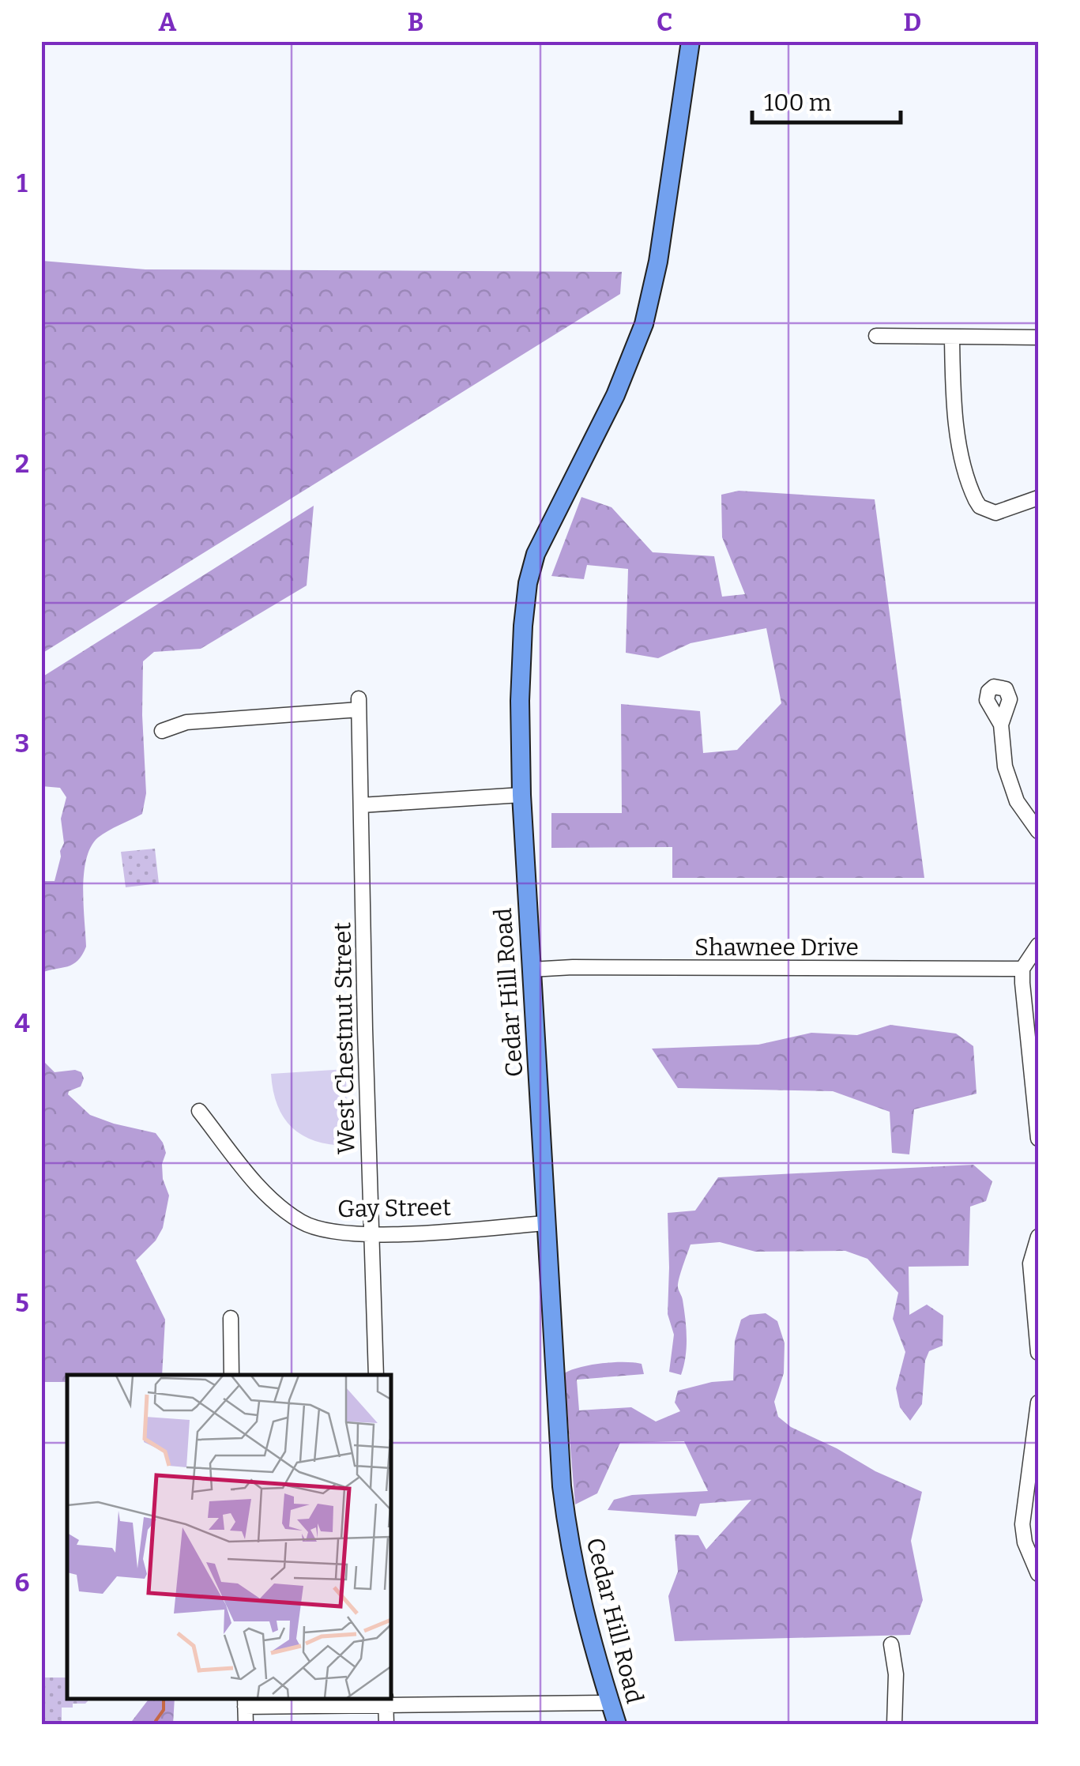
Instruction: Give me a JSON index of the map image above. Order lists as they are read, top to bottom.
{
  "streets": {
    "main road": ["Cedar Hill Road"],
    "street": ["Shawnee Drive", "West Chestnut Street", "Gay Street"]
  },
  "crossings": [
    ["Shawnee Drive", "Cedar Hill Road"],
    ["Cedar Hill Road", "Gay Street"],
    ["West Chestnut Street", "Gay Street"]
  ],
  "scale_bar": "100 m",
  "grid": {
    "columns": [
      "A",
      "B",
      "C",
      "D"
    ],
    "rows": [
      "1",
      "2",
      "3",
      "4",
      "5",
      "6"
    ]
  }
}
